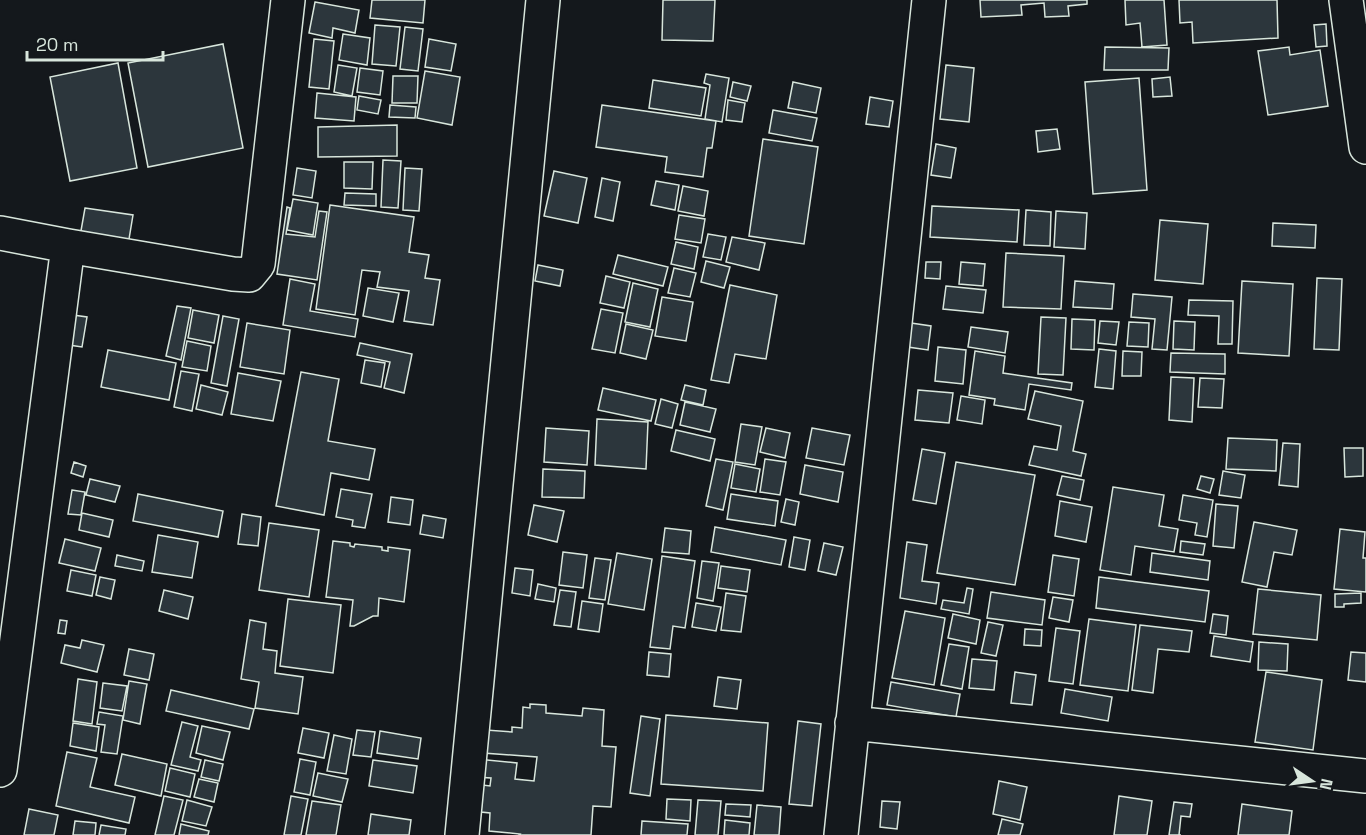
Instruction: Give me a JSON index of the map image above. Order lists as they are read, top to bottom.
{
  "scale_bar": "20 m",
  "north": "right"
}
